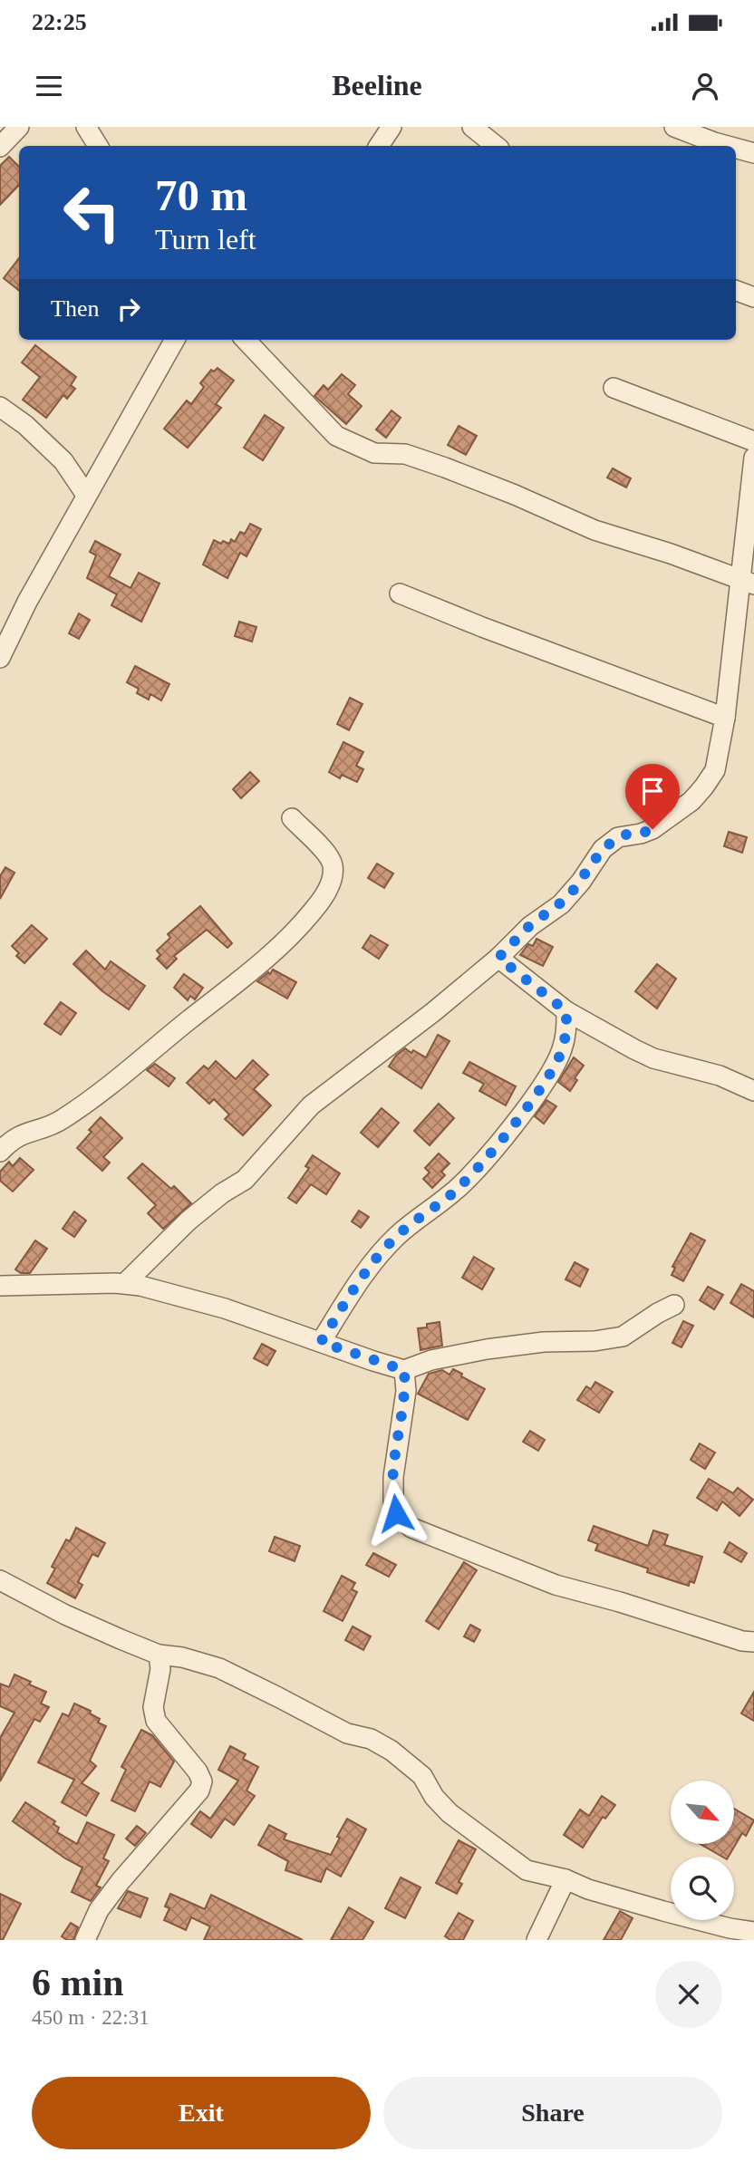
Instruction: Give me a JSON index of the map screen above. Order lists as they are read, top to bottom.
{
  "north": "bottom right",
  "page": {
    "status": "22:25",
    "header": "Beeline",
    "turn": ["70 m", "Turn left"],
    "then": "Then",
    "heading": ["6 min", "450 m · 22:31"],
    "buttons": ["Exit", "Share"]
  }
}
